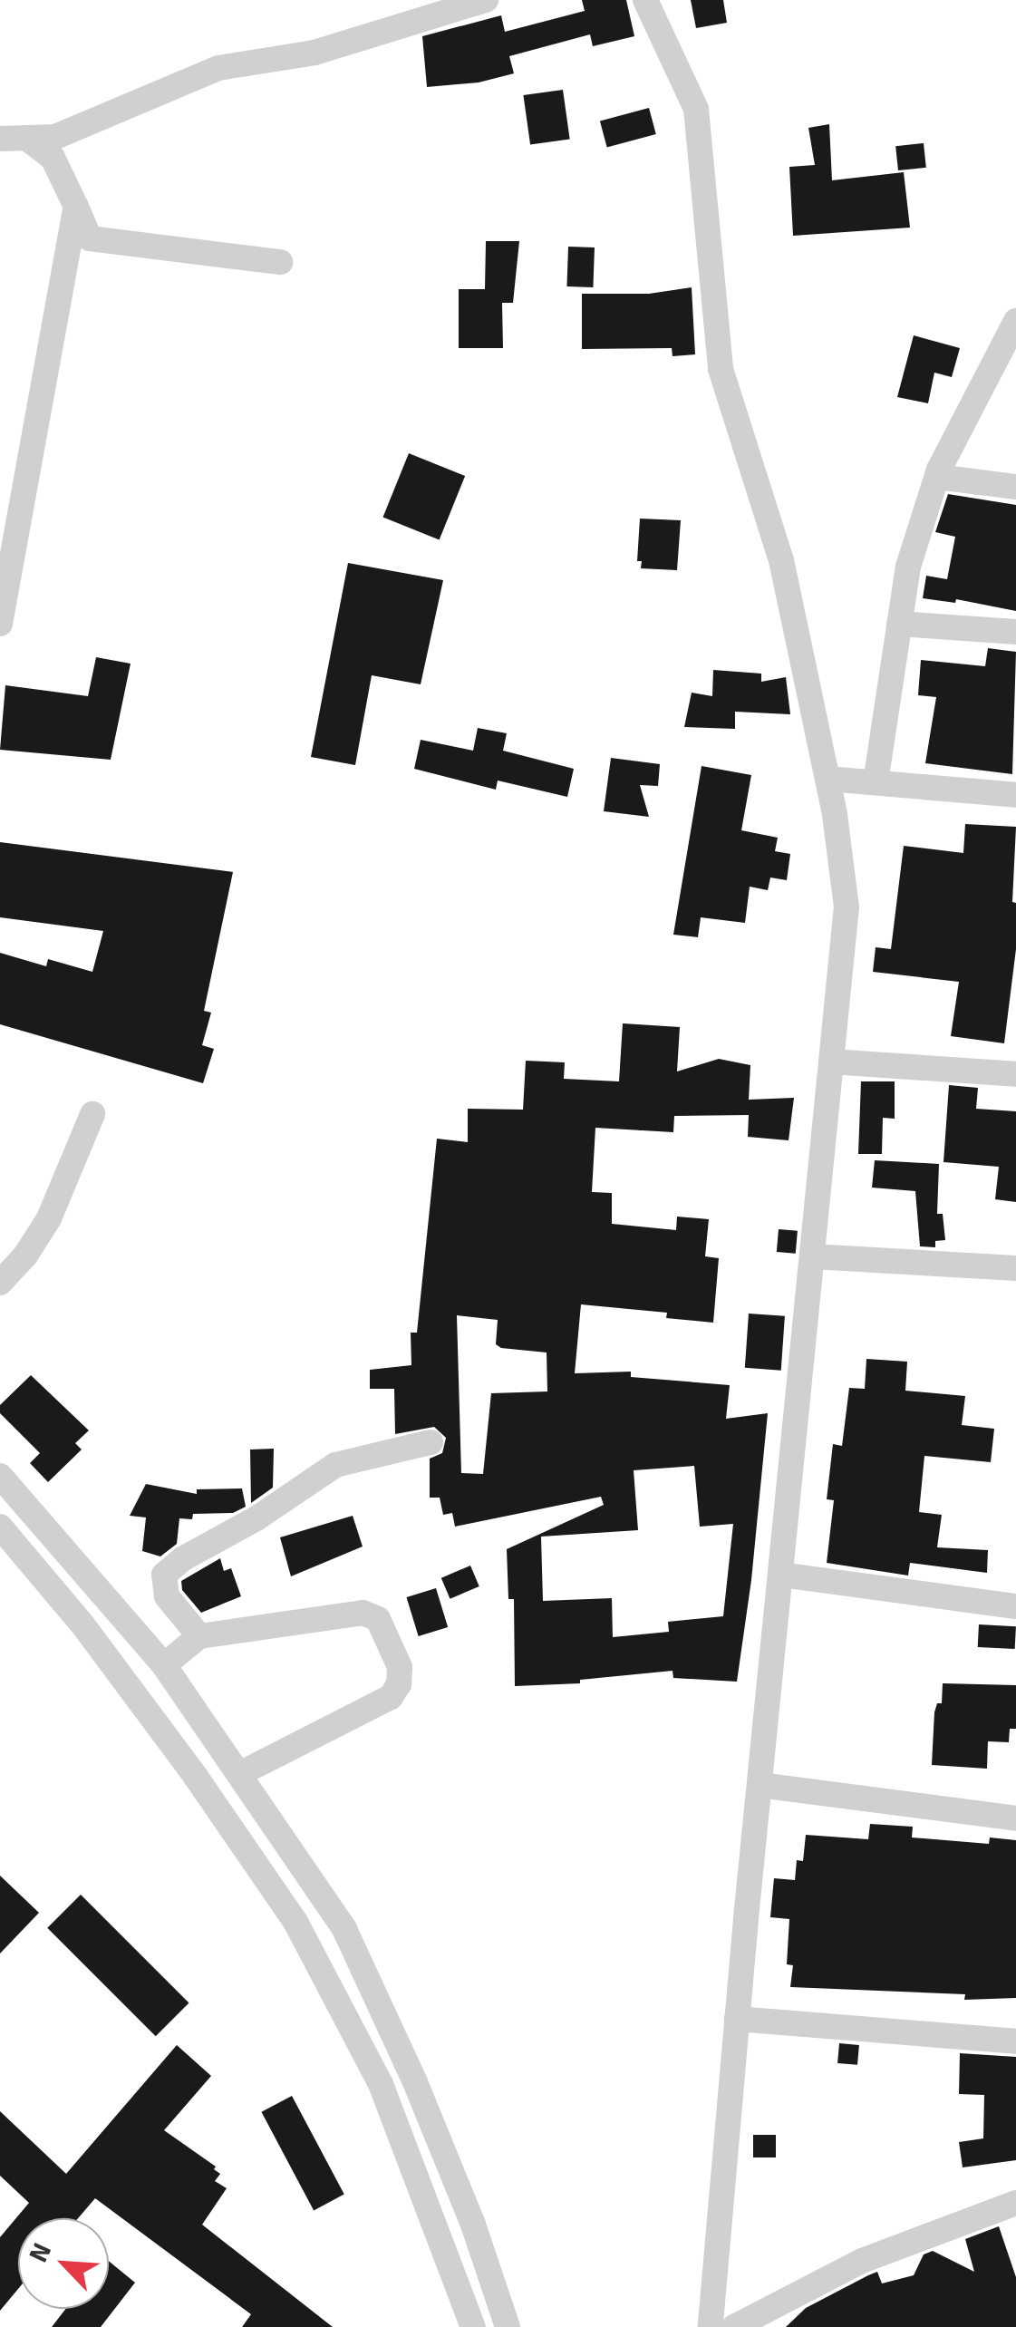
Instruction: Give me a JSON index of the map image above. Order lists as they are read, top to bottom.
{
  "north": "top left"
}
